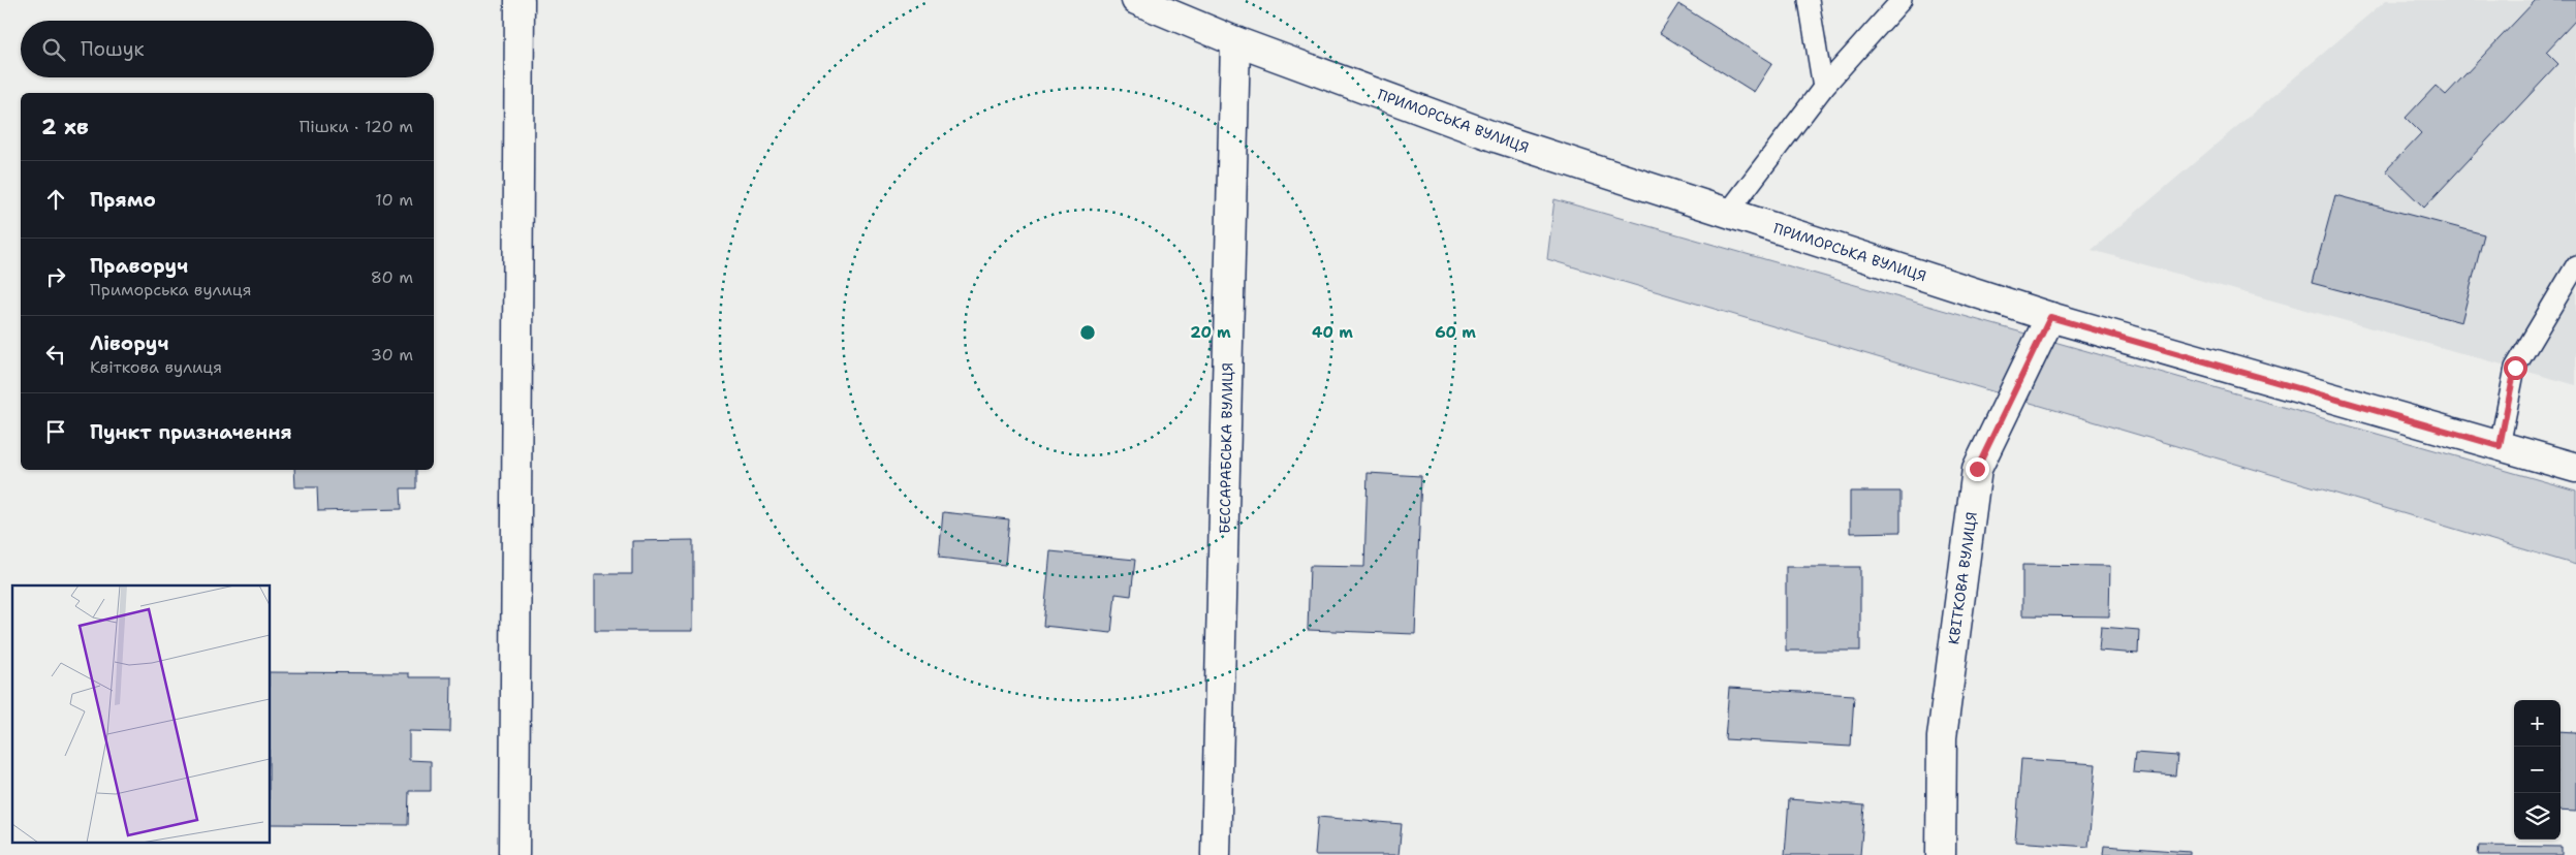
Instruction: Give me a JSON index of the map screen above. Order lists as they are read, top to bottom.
{
  "streets": {
    "street": ["ПРИМОРСЬКА ВУЛИЦЯ", "БЕССАРАБСЬКА ВУЛИЦЯ", "КВІТКОВА ВУЛИЦЯ"]
  },
  "crossings": [
    ["ПРИМОРСЬКА ВУЛИЦЯ", "БЕССАРАБСЬКА ВУЛИЦЯ"],
    ["ПРИМОРСЬКА ВУЛИЦЯ", "КВІТКОВА ВУЛИЦЯ"]
  ],
  "page": {
    "search": "Пошук",
    "heading": ["2 хв", "Пішки · 120 m"],
    "list": [
      ["Прямо", "10 m"],
      ["Праворуч", "Приморська вулиця", "80 m"],
      ["Ліворуч", "Квіткова вулиця", "30 m"],
      "Пункт призначення"
    ],
    "map_buttons": ["+", "−"]
  },
  "rings": ["20 m", "40 m", "60 m"]
}
